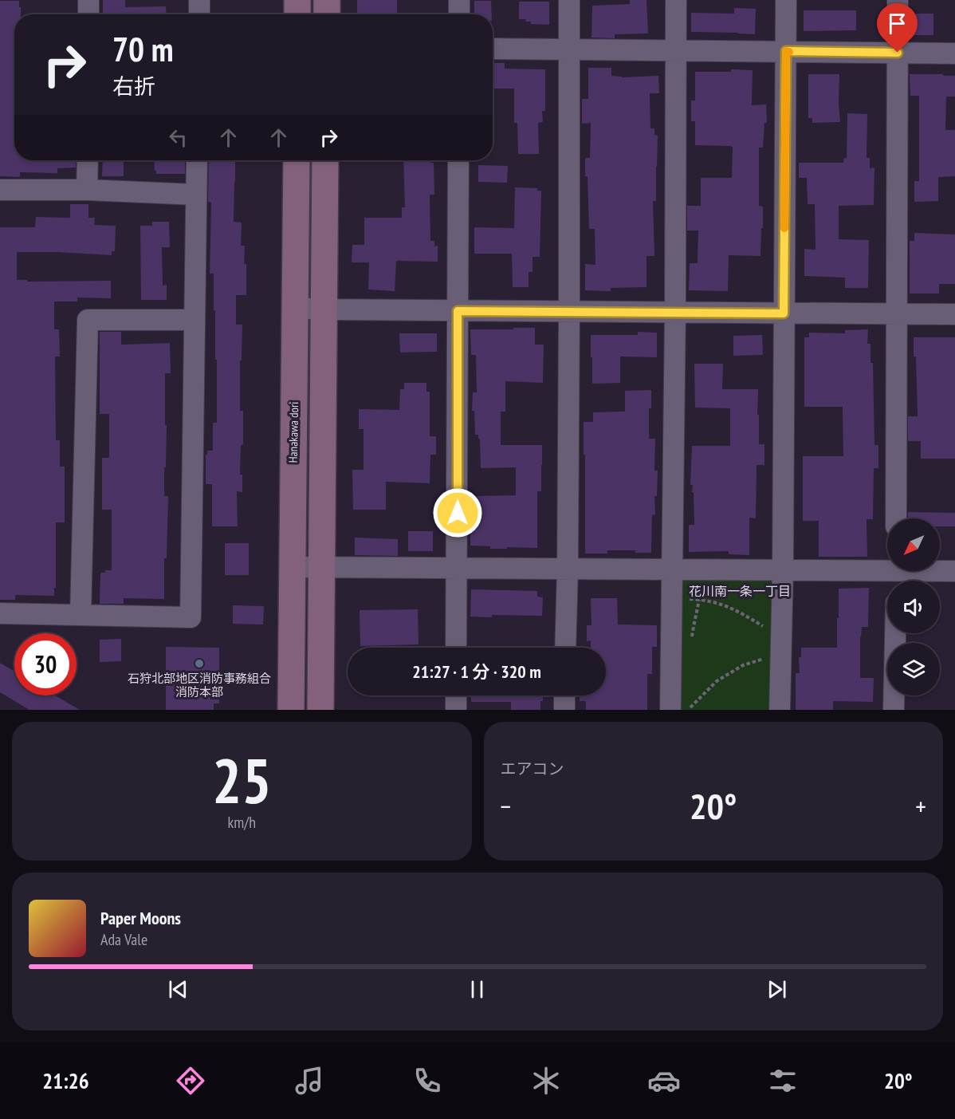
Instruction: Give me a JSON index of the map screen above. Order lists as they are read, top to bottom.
{
  "streets": {
    "street": ["Hanakawa dori"]
  },
  "districts": ["花川南一条一丁目"],
  "places": ["石狩北部地区消防事務組合 消防本部"],
  "north": "bottom left",
  "page": {
    "turn": ["70 m", "右折"],
    "limit": "30",
    "trip": "21:27 · 1 分 · 320 m",
    "tile": [
      ["25", "km/h"],
      "エアコン"
    ],
    "heat": ["−", "20°", "+"],
    "song": ["Paper Moons", "Ada Vale"],
    "tabs": ["21:26", "20°"]
  }
}
